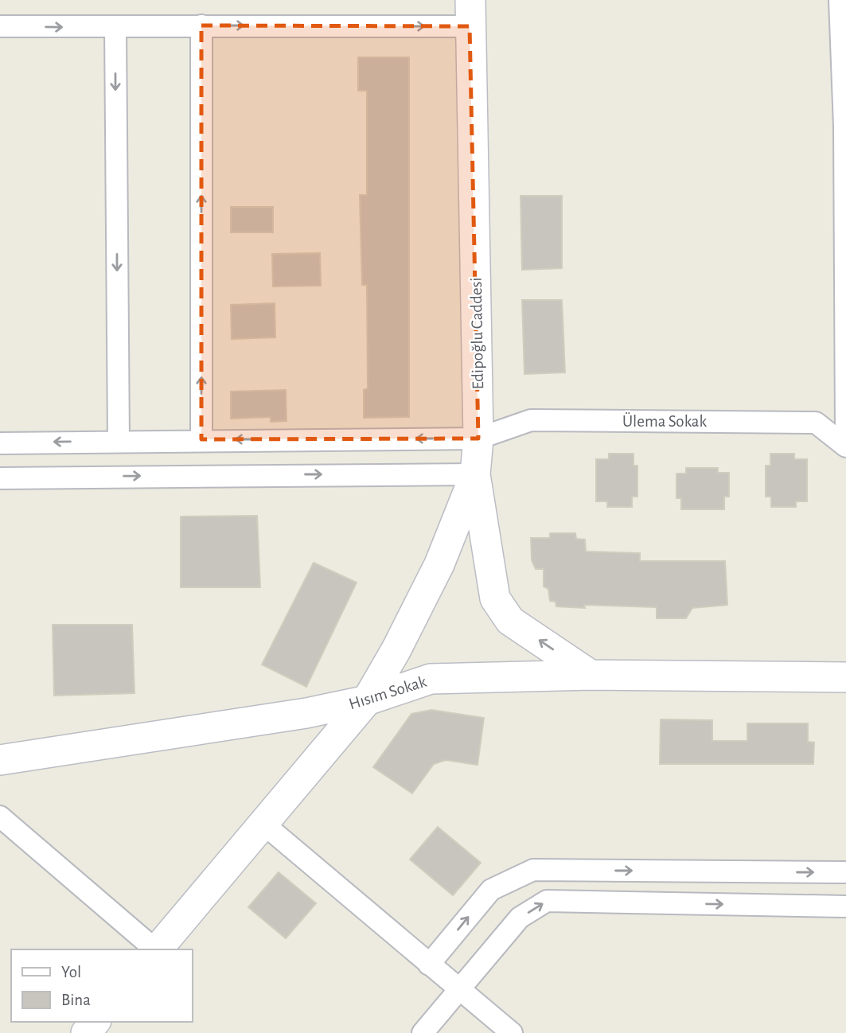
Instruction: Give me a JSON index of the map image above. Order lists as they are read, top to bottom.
{
  "streets": {
    "street": ["Edipoğlu Caddesi", "Ülema Sokak", "Hısım Sokak"]
  },
  "crossings": [
    ["Edipoğlu Caddesi", "Ülema Sokak"],
    ["Edipoğlu Caddesi", "Hısım Sokak"]
  ],
  "legend": ["Yol", "Bina"]
}
